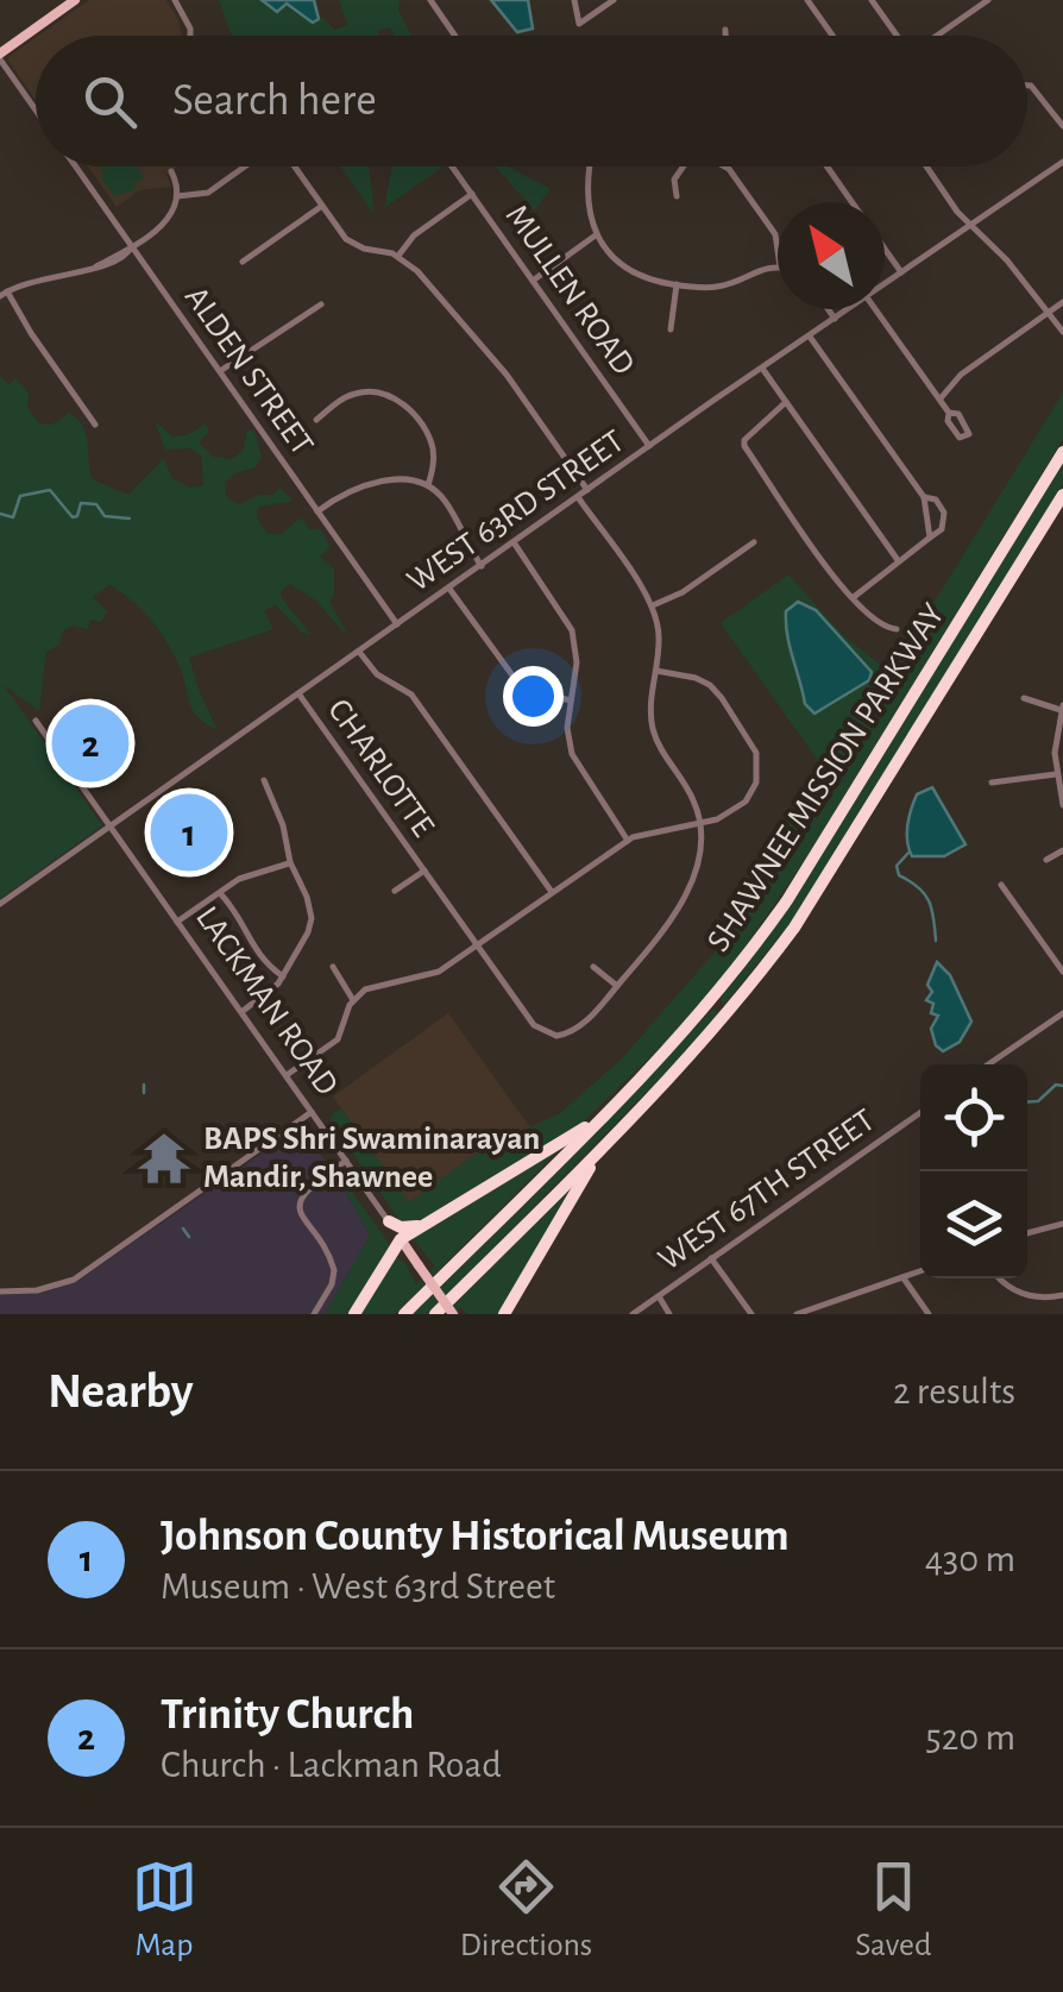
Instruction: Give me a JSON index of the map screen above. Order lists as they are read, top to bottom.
{
  "streets": {
    "highway": ["SHAWNEE MISSION PARKWAY"],
    "main road": ["LACKMAN ROAD"],
    "street": [
      "MULLEN ROAD",
      "ALDEN STREET",
      "WEST 63RD STREET",
      "CHARLOTTE",
      "WEST 67TH STREET"
    ]
  },
  "crossings": [
    ["MULLEN ROAD", "WEST 63RD STREET"],
    ["ALDEN STREET", "WEST 63RD STREET"],
    ["WEST 63RD STREET", "CHARLOTTE"],
    ["WEST 63RD STREET", "LACKMAN ROAD"]
  ],
  "places": {
    "temple": ["BAPS Shri Swaminarayan Mandir, Shawnee"]
  },
  "north": "top left",
  "page": {
    "search": "Search here",
    "pins": ["2", "1"],
    "heading": ["Nearby", "2 results"],
    "list": [
      {
        "mark": "1",
        "name": "Johnson County Historical Museum",
        "note": "Museum · West 63rd Street",
        "value": "430 m"
      },
      {
        "mark": "2",
        "name": "Trinity Church",
        "note": "Church · Lackman Road",
        "value": "520 m"
      }
    ],
    "nav": ["Map", "Directions", "Saved"]
  }
}
